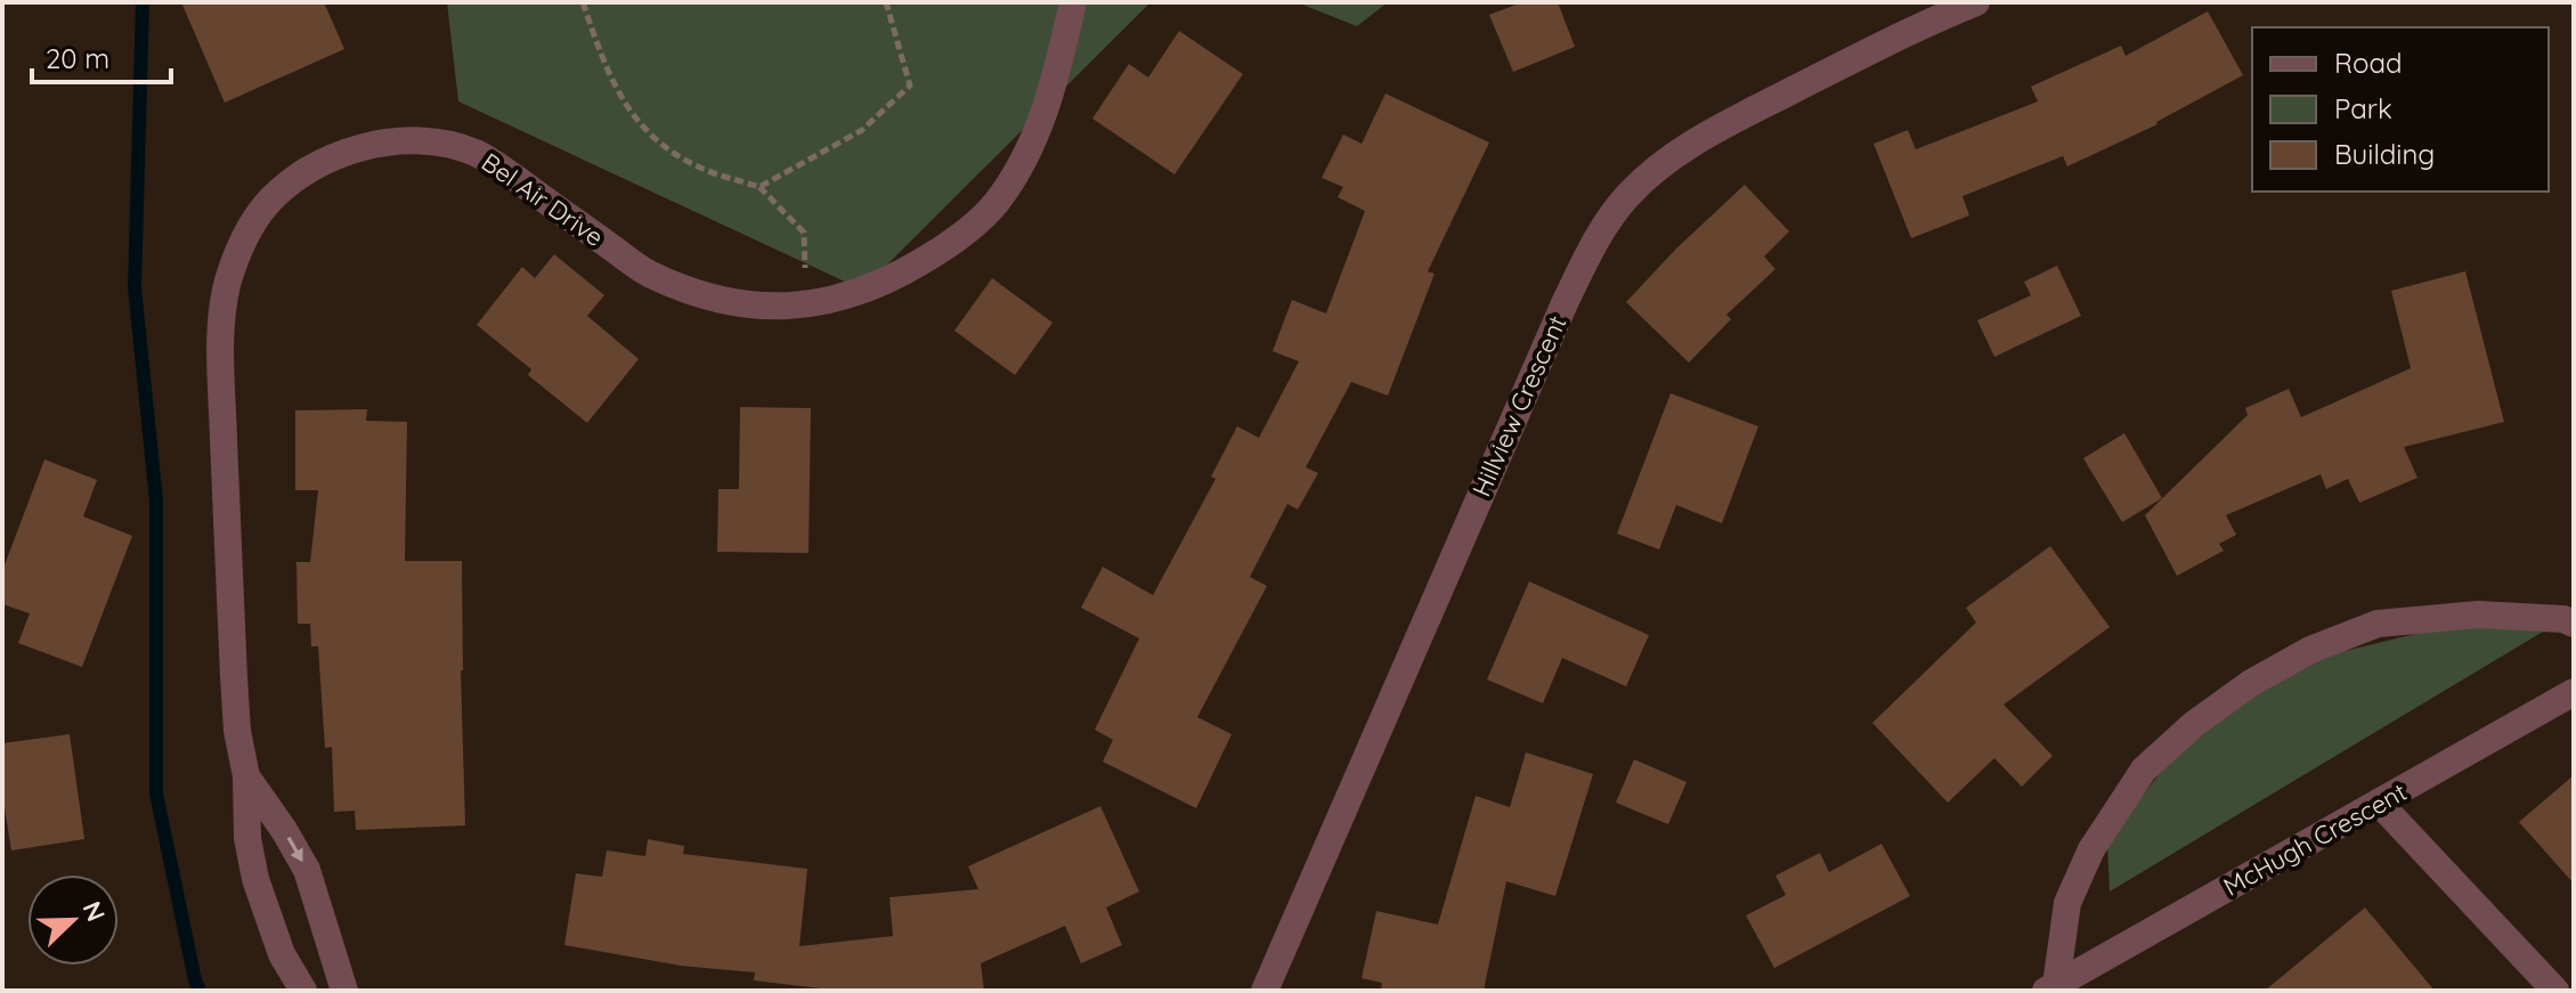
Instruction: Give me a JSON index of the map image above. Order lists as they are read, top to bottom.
{
  "streets": {
    "street": ["Bel Air Drive", "Hillview Crescent", "McHugh Crescent"]
  },
  "legend": ["Road", "Park", "Building"],
  "scale_bar": "20 m",
  "north": "top right"
}
